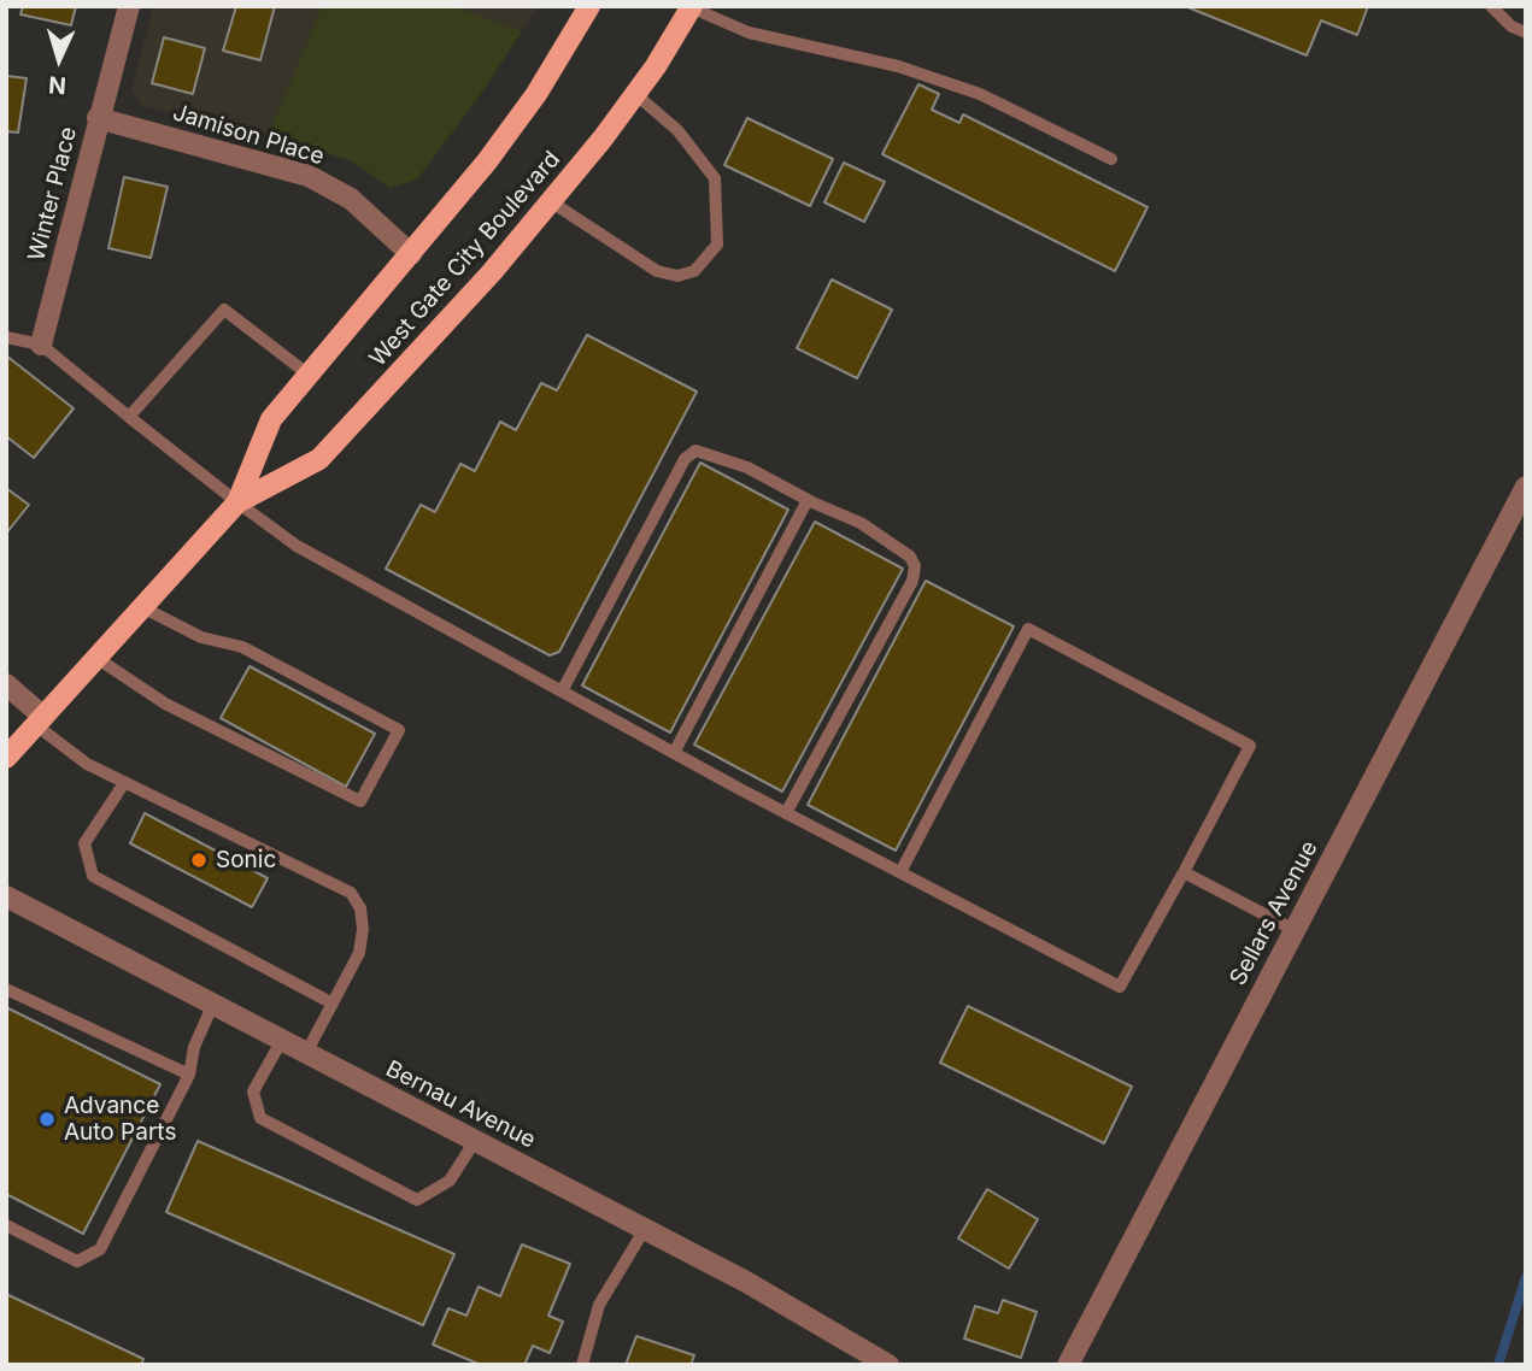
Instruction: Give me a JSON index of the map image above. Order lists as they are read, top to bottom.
{
  "streets": {
    "main road": ["West Gate City Boulevard"],
    "street": [
      "Jamison Place",
      "Winter Place",
      "Sellars Avenue",
      "Bernau Avenue"
    ]
  },
  "crossings": [
    ["Jamison Place", "Winter Place"],
    ["Jamison Place", "West Gate City Boulevard"]
  ],
  "places": ["Sonic", "Advance Auto Parts"],
  "north": "bottom"
}
